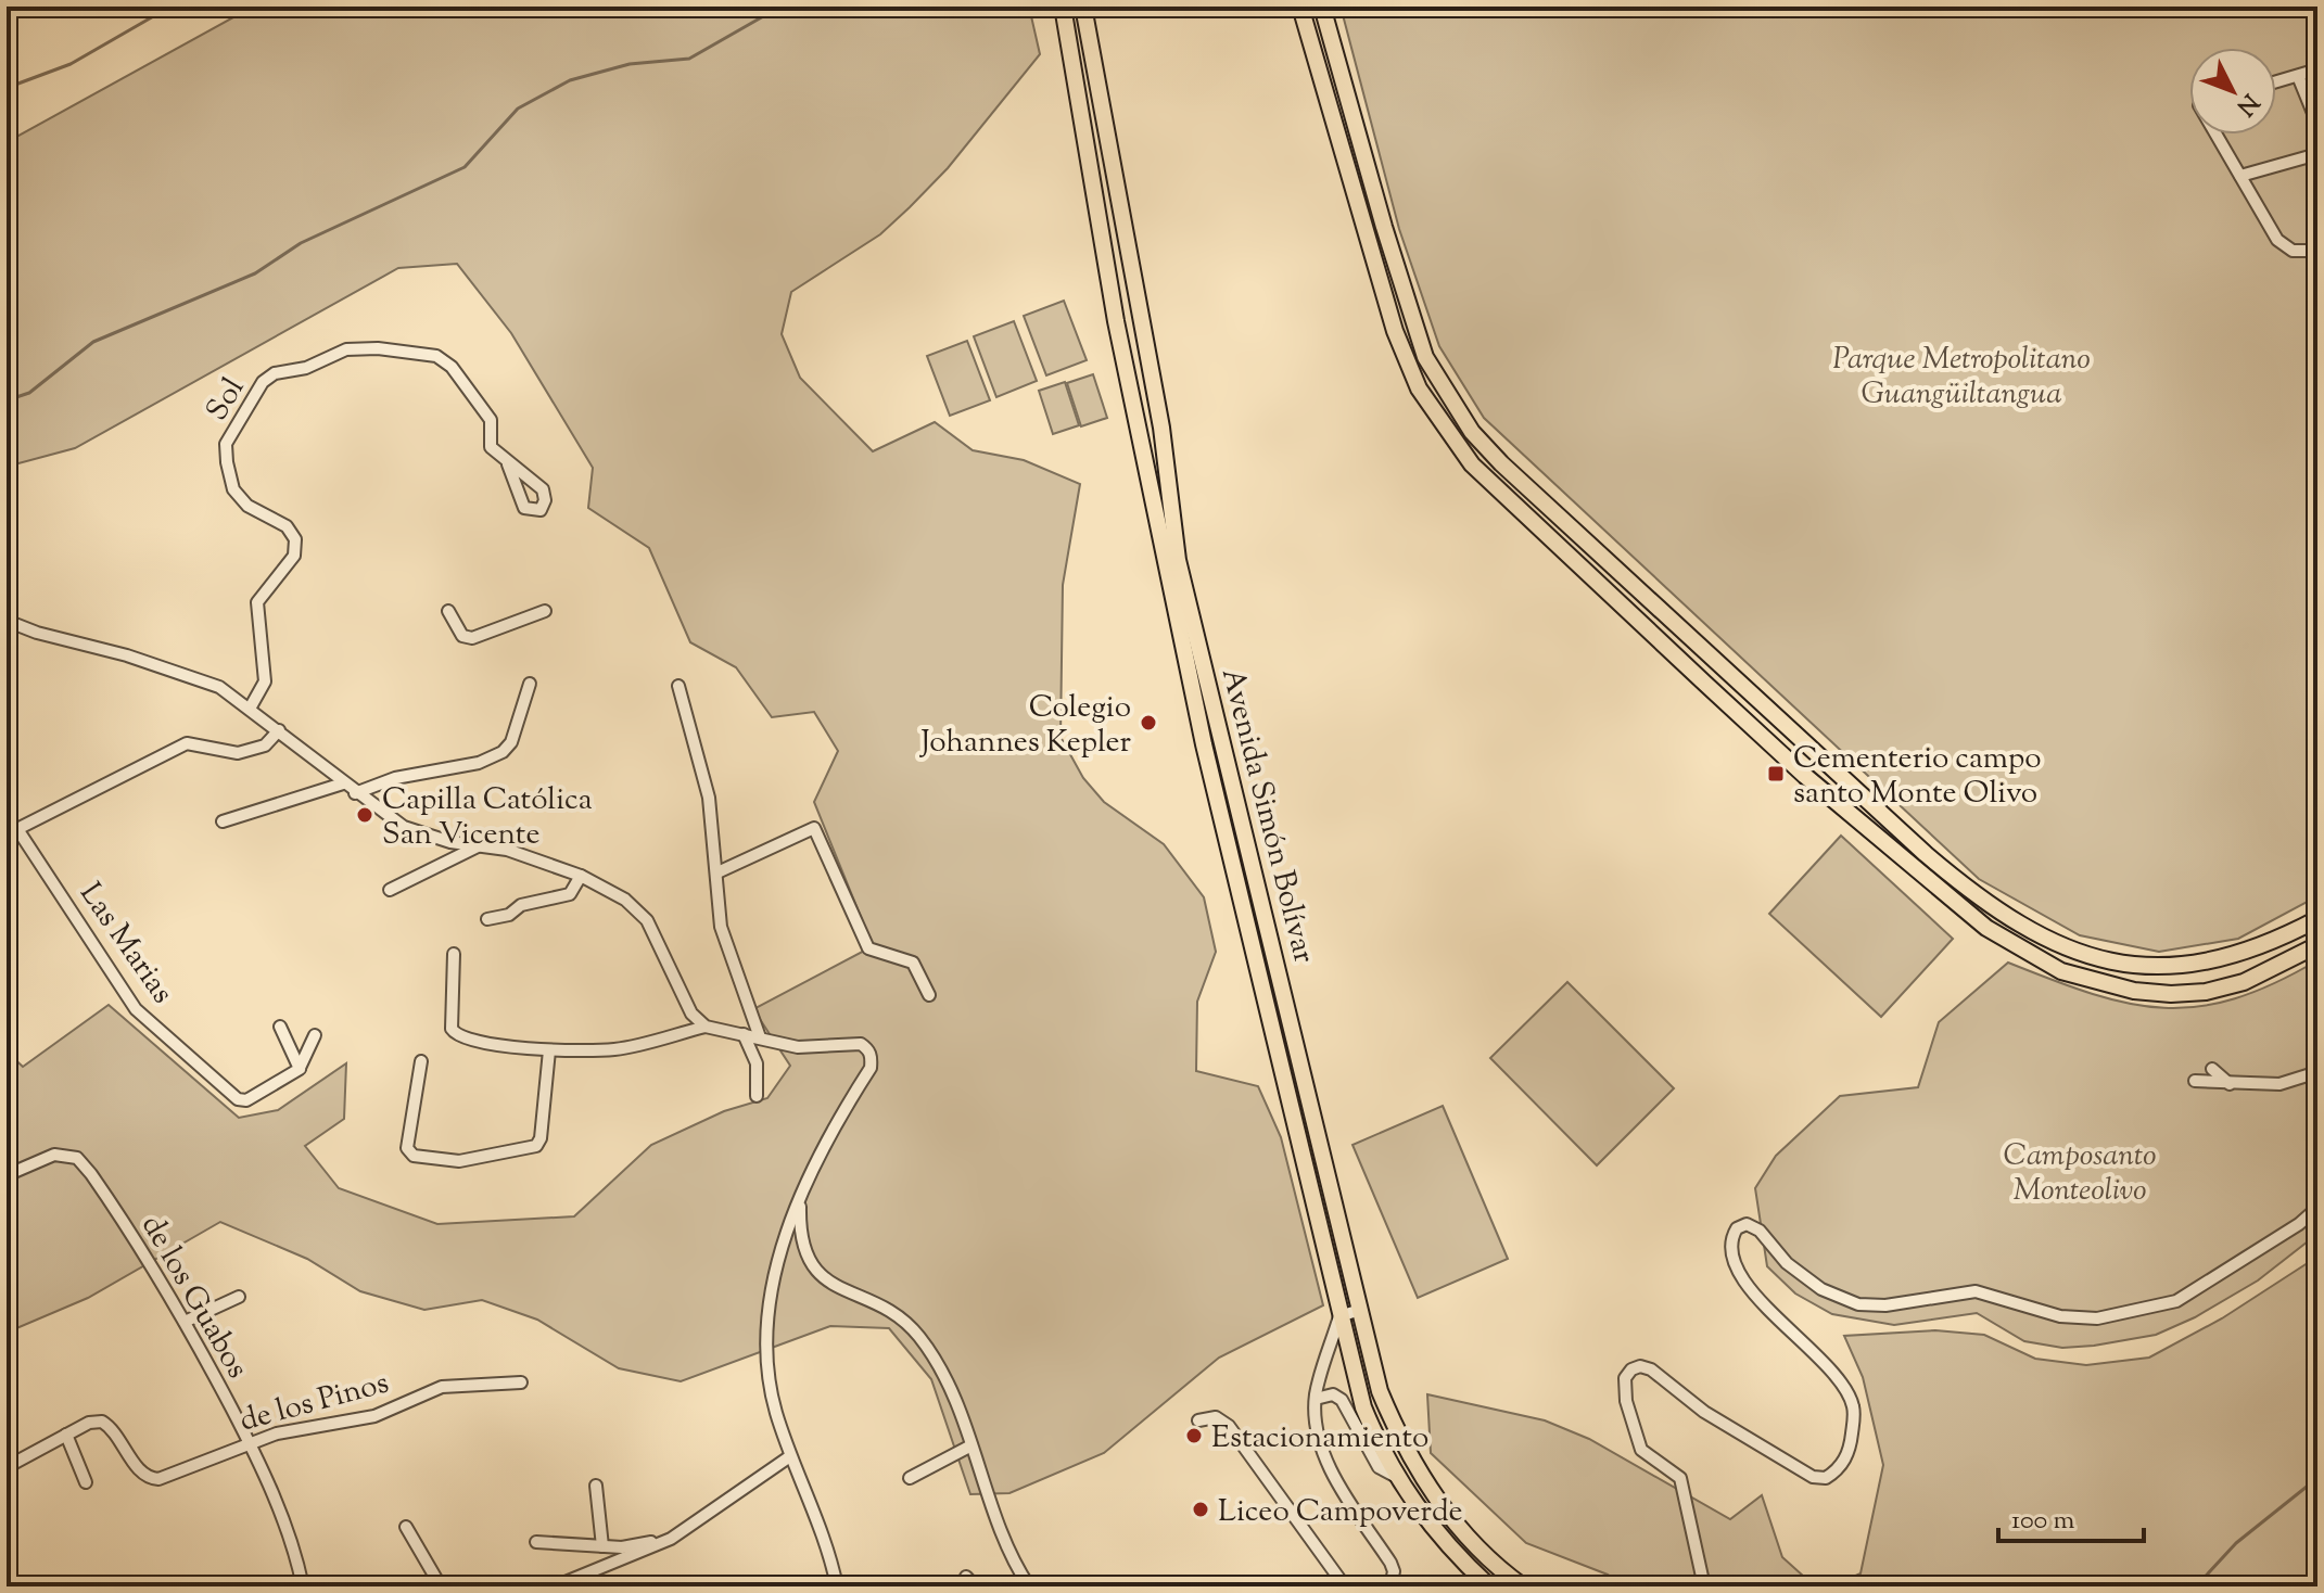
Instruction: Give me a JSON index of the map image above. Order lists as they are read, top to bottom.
{
  "streets": {
    "highway": ["Avenida Simón Bolívar"],
    "street": [
      "Sol",
      "Las Marias",
      "de los Guabos",
      "de los Pinos"
    ]
  },
  "crossings": [
    ["de los Guabos", "de los Pinos"]
  ],
  "parks": ["Parque Metropolitano Guangüiltangua", "Camposanto Monteolivo"],
  "places": {
    "other": [
      "Colegio Johannes Kepler",
      "Capilla Católica San Vicente",
      "Estacionamiento",
      "Liceo Campoverde"
    ],
    "transit": ["Cementerio campo santo Monte Olivo"]
  },
  "scale_bar": "100 m",
  "north": "bottom right"
}
